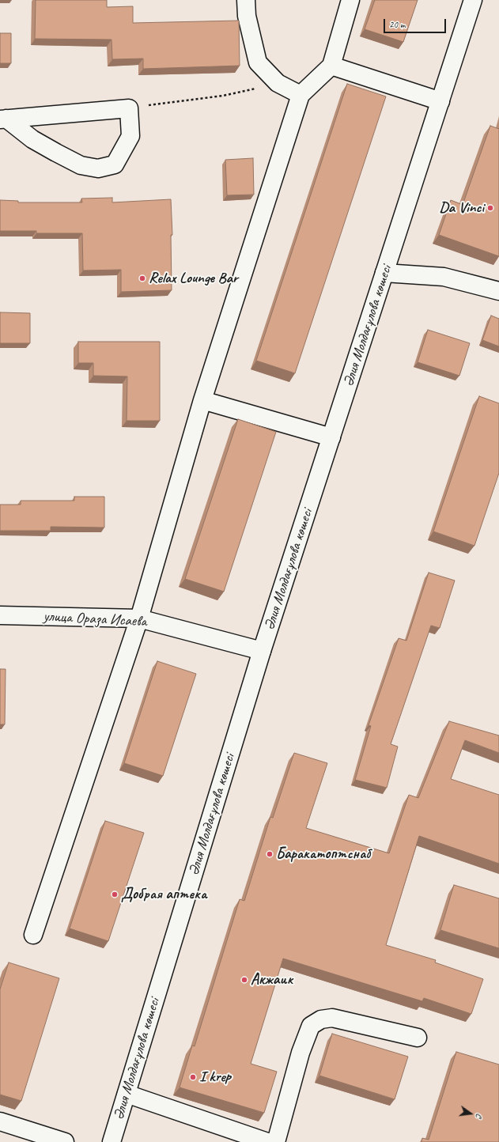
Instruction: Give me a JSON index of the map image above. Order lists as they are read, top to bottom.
{
  "streets": {
    "main road": ["Әлия Молдағұлова көшесі", "улица Ораза Исаева"]
  },
  "crossings": [
    ["Әлия Молдағұлова көшесі", "улица Ораза Исаева"]
  ],
  "places": [
    "Da Vinci",
    "Relax Lounge Bar",
    "Баракатоптснаб",
    "Добрая аптека",
    "Акжаик",
    "I krep"
  ],
  "scale_bar": "20 m",
  "north": "right"
}
